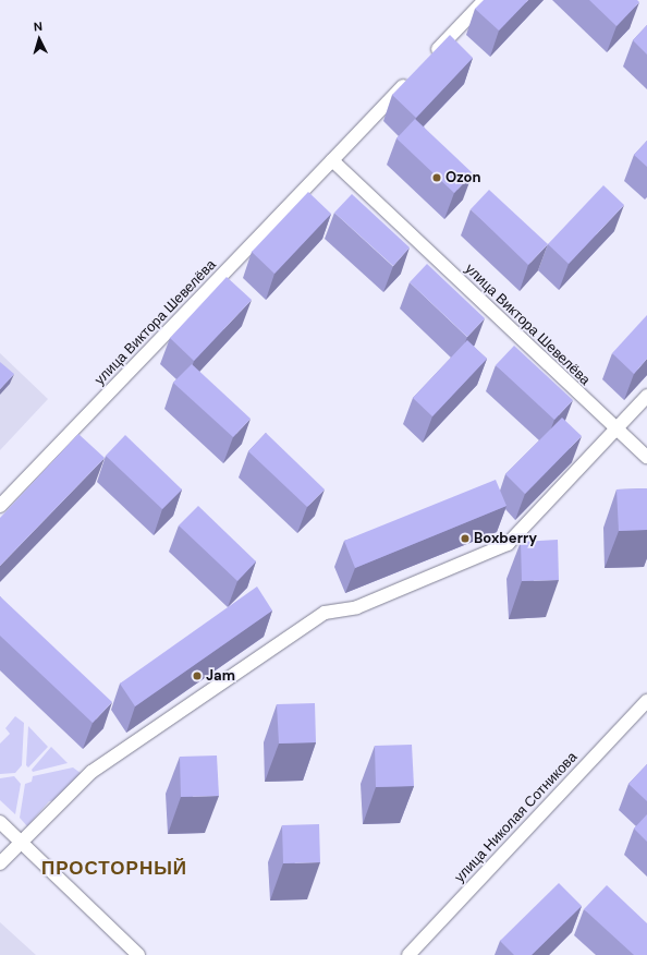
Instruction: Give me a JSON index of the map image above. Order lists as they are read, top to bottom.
{
  "streets": {
    "street": ["улица Виктора Шевелёва", "улица Николая Сотникова"]
  },
  "districts": ["ПРОСТОРНЫЙ"],
  "places": ["Ozon", "Boxberry", "Jam"],
  "north": "top"
}
